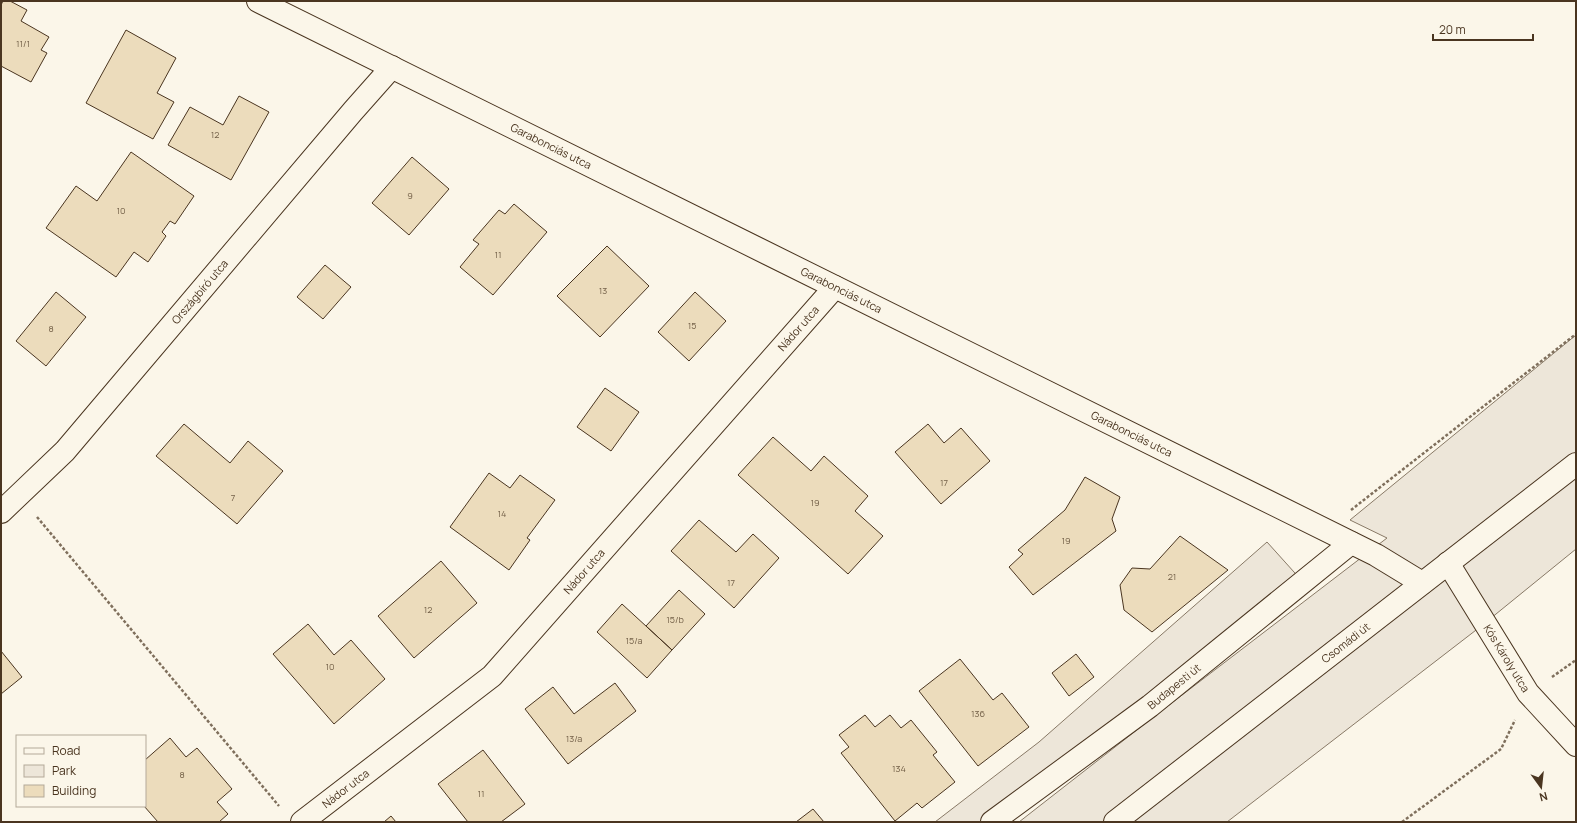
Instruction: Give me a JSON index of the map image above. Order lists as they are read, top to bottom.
{
  "streets": {
    "street": [
      "Garabonciás utca",
      "Országbíró utca",
      "Nádor utca",
      "Csomádi út",
      "Kós Károly utca",
      "Budapesti út"
    ]
  },
  "crossings": [
    ["Garabonciás utca", "Országbíró utca"],
    ["Garabonciás utca", "Nádor utca"],
    ["Garabonciás utca", "Csomádi út"],
    ["Garabonciás utca", "Budapesti út"],
    ["Csomádi út", "Kós Károly utca"]
  ],
  "house_numbers": [
    "11/1",
    "12",
    "9",
    "10",
    "11",
    "13",
    "15",
    "8",
    "17",
    "7",
    "19",
    "14",
    "19",
    "21",
    "17",
    "12",
    "15/b",
    "15/a",
    "10",
    "136",
    "13/a",
    "134",
    "8",
    "11"
  ],
  "legend": ["Road", "Park", "Building"],
  "scale_bar": "20 m",
  "north": "bottom"
}
